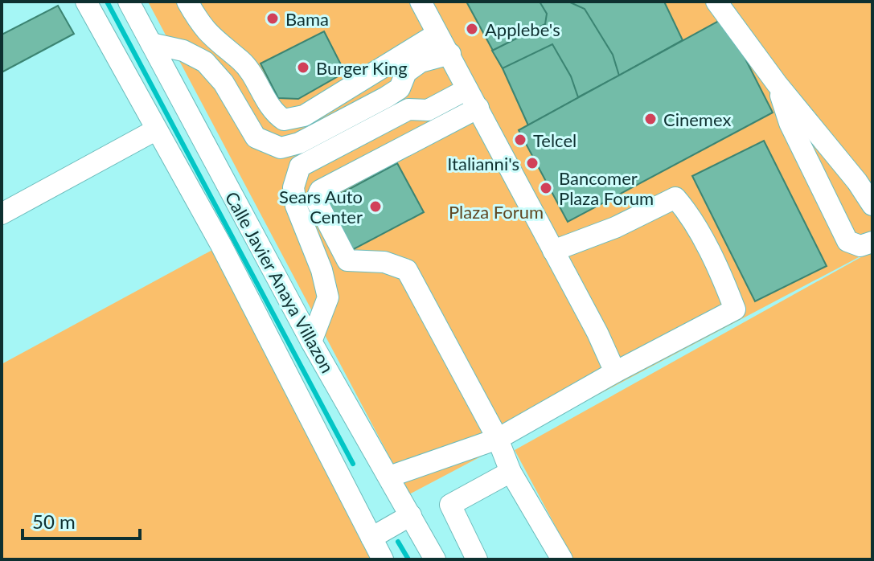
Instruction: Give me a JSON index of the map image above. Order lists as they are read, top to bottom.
{
  "streets": {
    "street": ["Calle Javier Anaya Villazon"]
  },
  "parks": ["Plaza Forum"],
  "places": [
    "Bama",
    "Applebe's",
    "Burger King",
    "Cinemex",
    "Telcel",
    "Italianni's",
    "Bancomer Plaza Forum",
    "Sears Auto Center"
  ],
  "scale_bar": "50 m"
}
